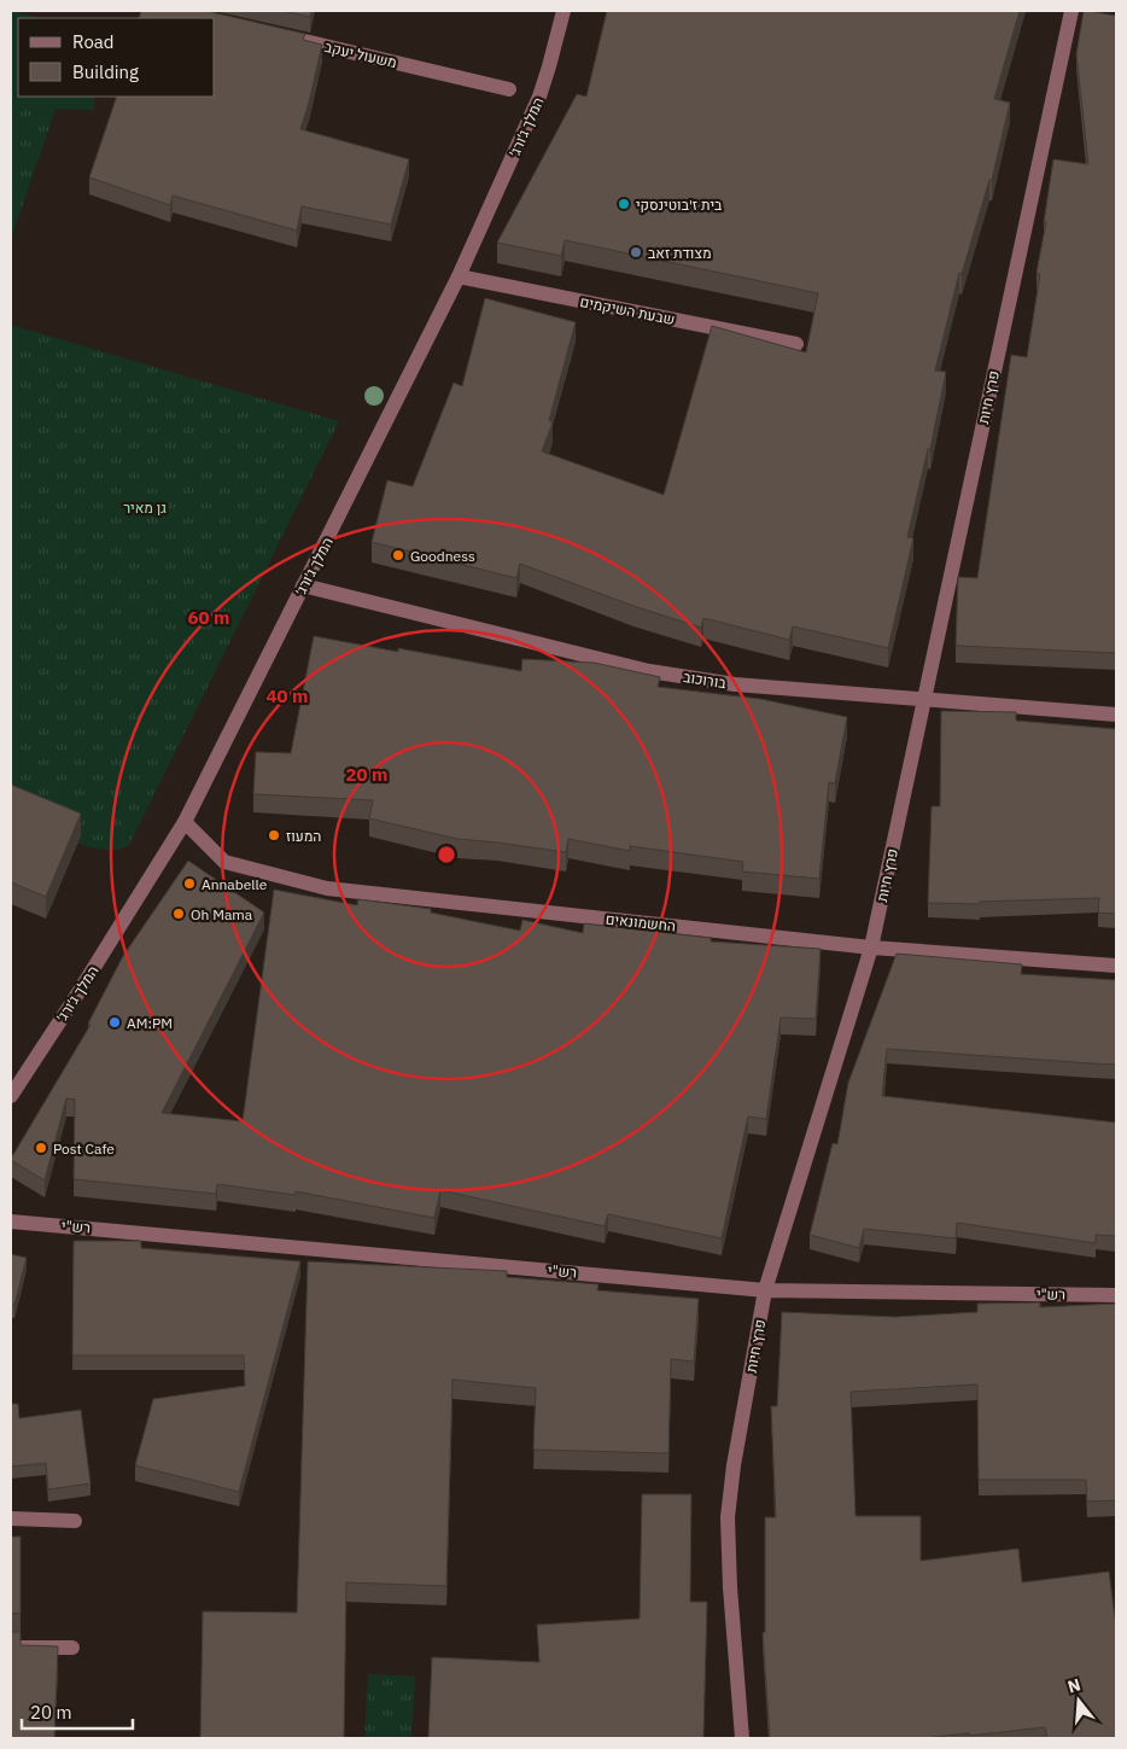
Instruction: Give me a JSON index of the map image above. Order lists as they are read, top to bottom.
{
  "streets": {
    "street": [
      "משעול יעקב",
      "המלך ג׳ורג׳",
      "שבעת השיקמים",
      "פרץ חיות",
      "בורוכוב",
      "החשמונאים",
      "רש\"י"
    ]
  },
  "crossings": [
    ["המלך ג׳ורג׳", "שבעת השיקמים"],
    ["המלך ג׳ורג׳", "בורוכוב"],
    ["המלך ג׳ורג׳", "החשמונאים"],
    ["פרץ חיות", "בורוכוב"],
    ["פרץ חיות", "החשמונאים"],
    ["פרץ חיות", "רש\"י"]
  ],
  "parks": ["גן מאיר"],
  "places": [
    "בית ז'בוטינסקי",
    "מצודת זאב",
    "Goodness",
    "המעוז",
    "Annabelle",
    "Oh Mama",
    "AM:PM",
    "Post Cafe"
  ],
  "legend": ["Road", "Building"],
  "scale_bar": "20 m",
  "north": "top",
  "rings": ["60 m", "40 m", "20 m"]
}
